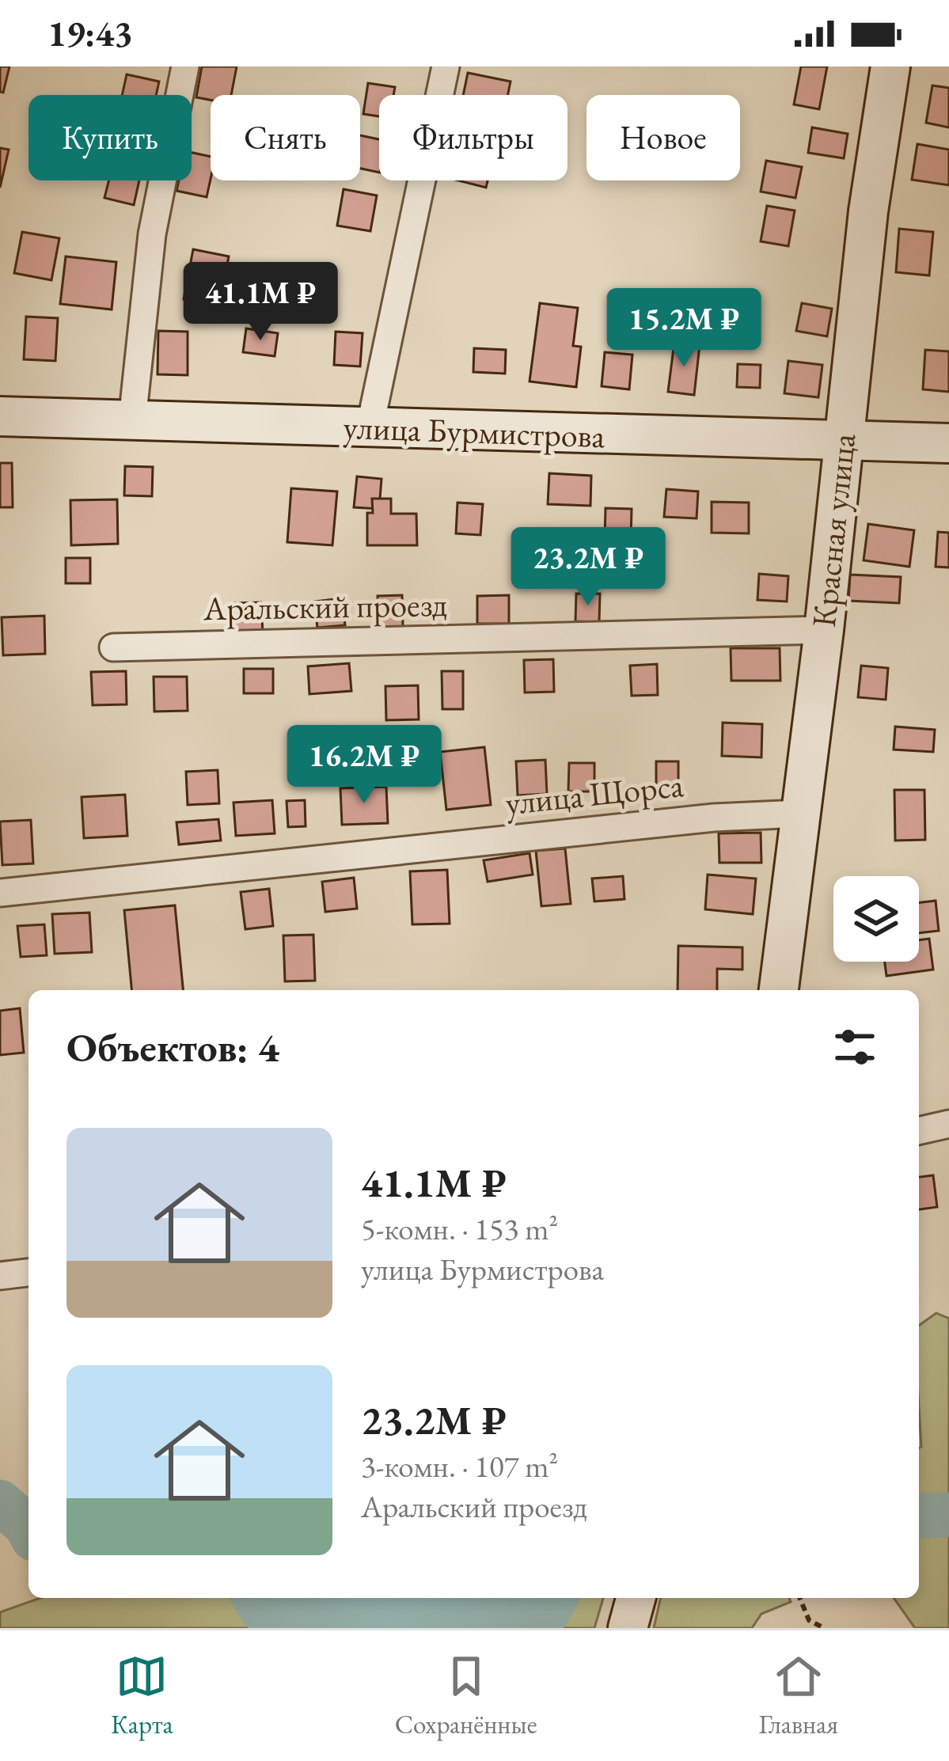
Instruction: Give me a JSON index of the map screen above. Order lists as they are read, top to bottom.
{
  "streets": {
    "street": [
      "улица Бурмистрова",
      "Красная улица",
      "Аральский проезд",
      "улица Щорса"
    ]
  },
  "crossings": [
    ["улица Бурмистрова", "Красная улица"],
    ["Красная улица", "Аральский проезд"],
    ["Красная улица", "улица Щорса"]
  ],
  "page": {
    "status": "19:43",
    "chip": [
      "Купить",
      "Снять",
      "Фильтры",
      "Новое"
    ],
    "price": [
      "41.1M ₽",
      "15.2M ₽",
      "23.2M ₽",
      "16.2M ₽"
    ],
    "heading": "Объектов: 4",
    "list": [
      {
        "name": "41.1M ₽",
        "note": "5-комн. · 153 m² · улица Бурмистрова"
      },
      {
        "name": "23.2M ₽",
        "note": "3-комн. · 107 m² · Аральский проезд"
      }
    ],
    "tabs": ["Карта", "Сохранённые", "Главная"]
  }
}
